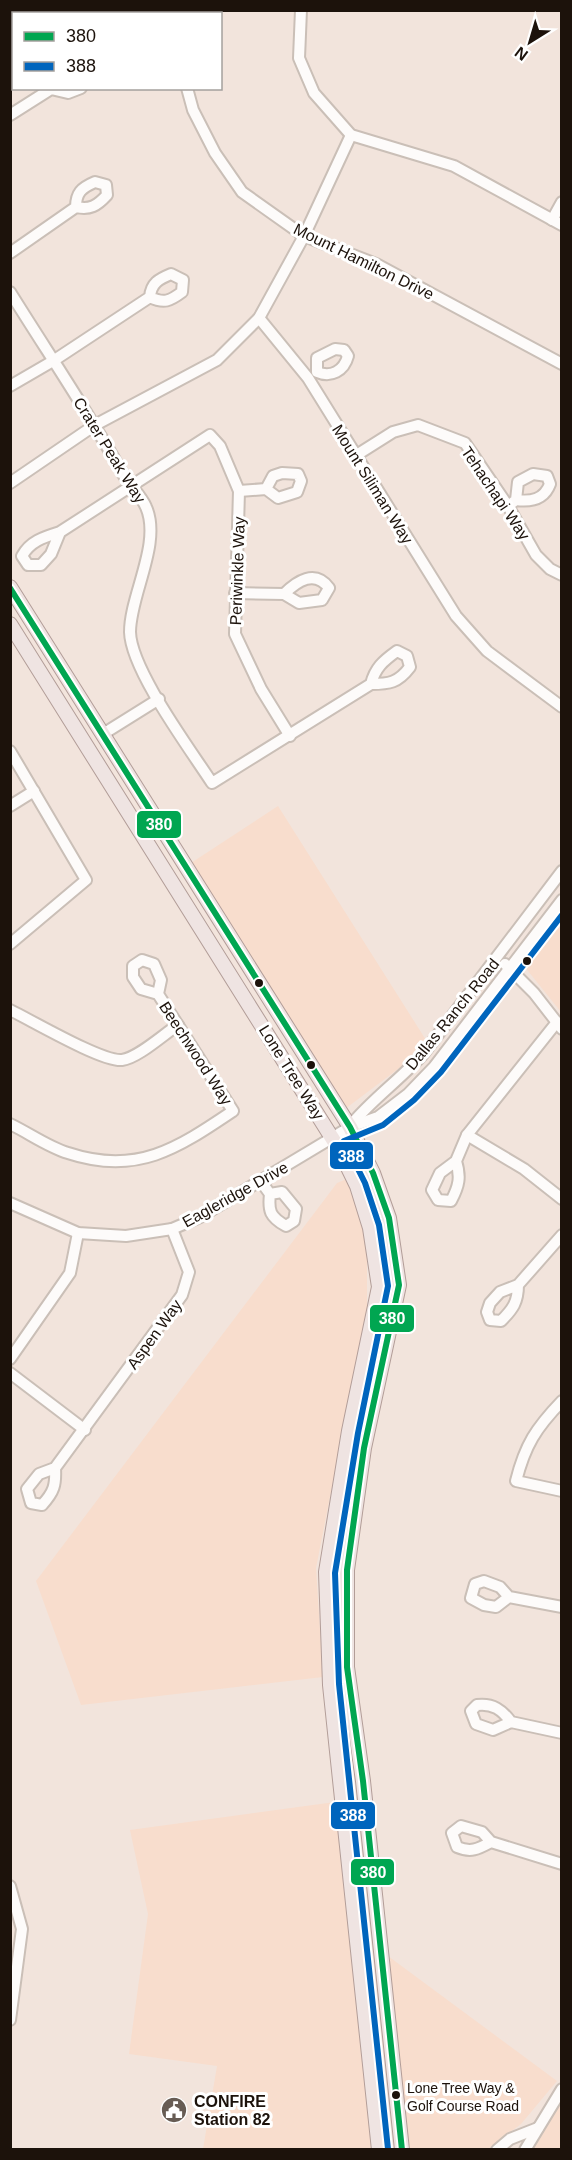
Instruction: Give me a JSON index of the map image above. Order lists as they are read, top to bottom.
{
  "streets": {
    "main road": ["Lone Tree Way"],
    "street": [
      "Mount Hamilton Drive",
      "Crater Peak Way",
      "Mount Siliman Way",
      "Tehachapi Way",
      "Periwinkle Way",
      "Dallas Ranch Road",
      "Beechwood Way",
      "Eagleridge Drive",
      "Aspen Way"
    ]
  },
  "crossings": [
    ["Crater Peak Way", "Periwinkle Way"],
    ["Mount Siliman Way", "Tehachapi Way"],
    ["Dallas Ranch Road", "Lone Tree Way"],
    ["Dallas Ranch Road", "Eagleridge Drive"],
    ["Lone Tree Way", "Eagleridge Drive"],
    ["Eagleridge Drive", "Aspen Way"]
  ],
  "places": {
    "other": ["Lone Tree Way & Golf Course Road"],
    "public building": ["CONFIRE Station 82"]
  },
  "lines": ["transit line 380", "transit line 388"],
  "legend": ["380", "388"],
  "north": "bottom left"
}
